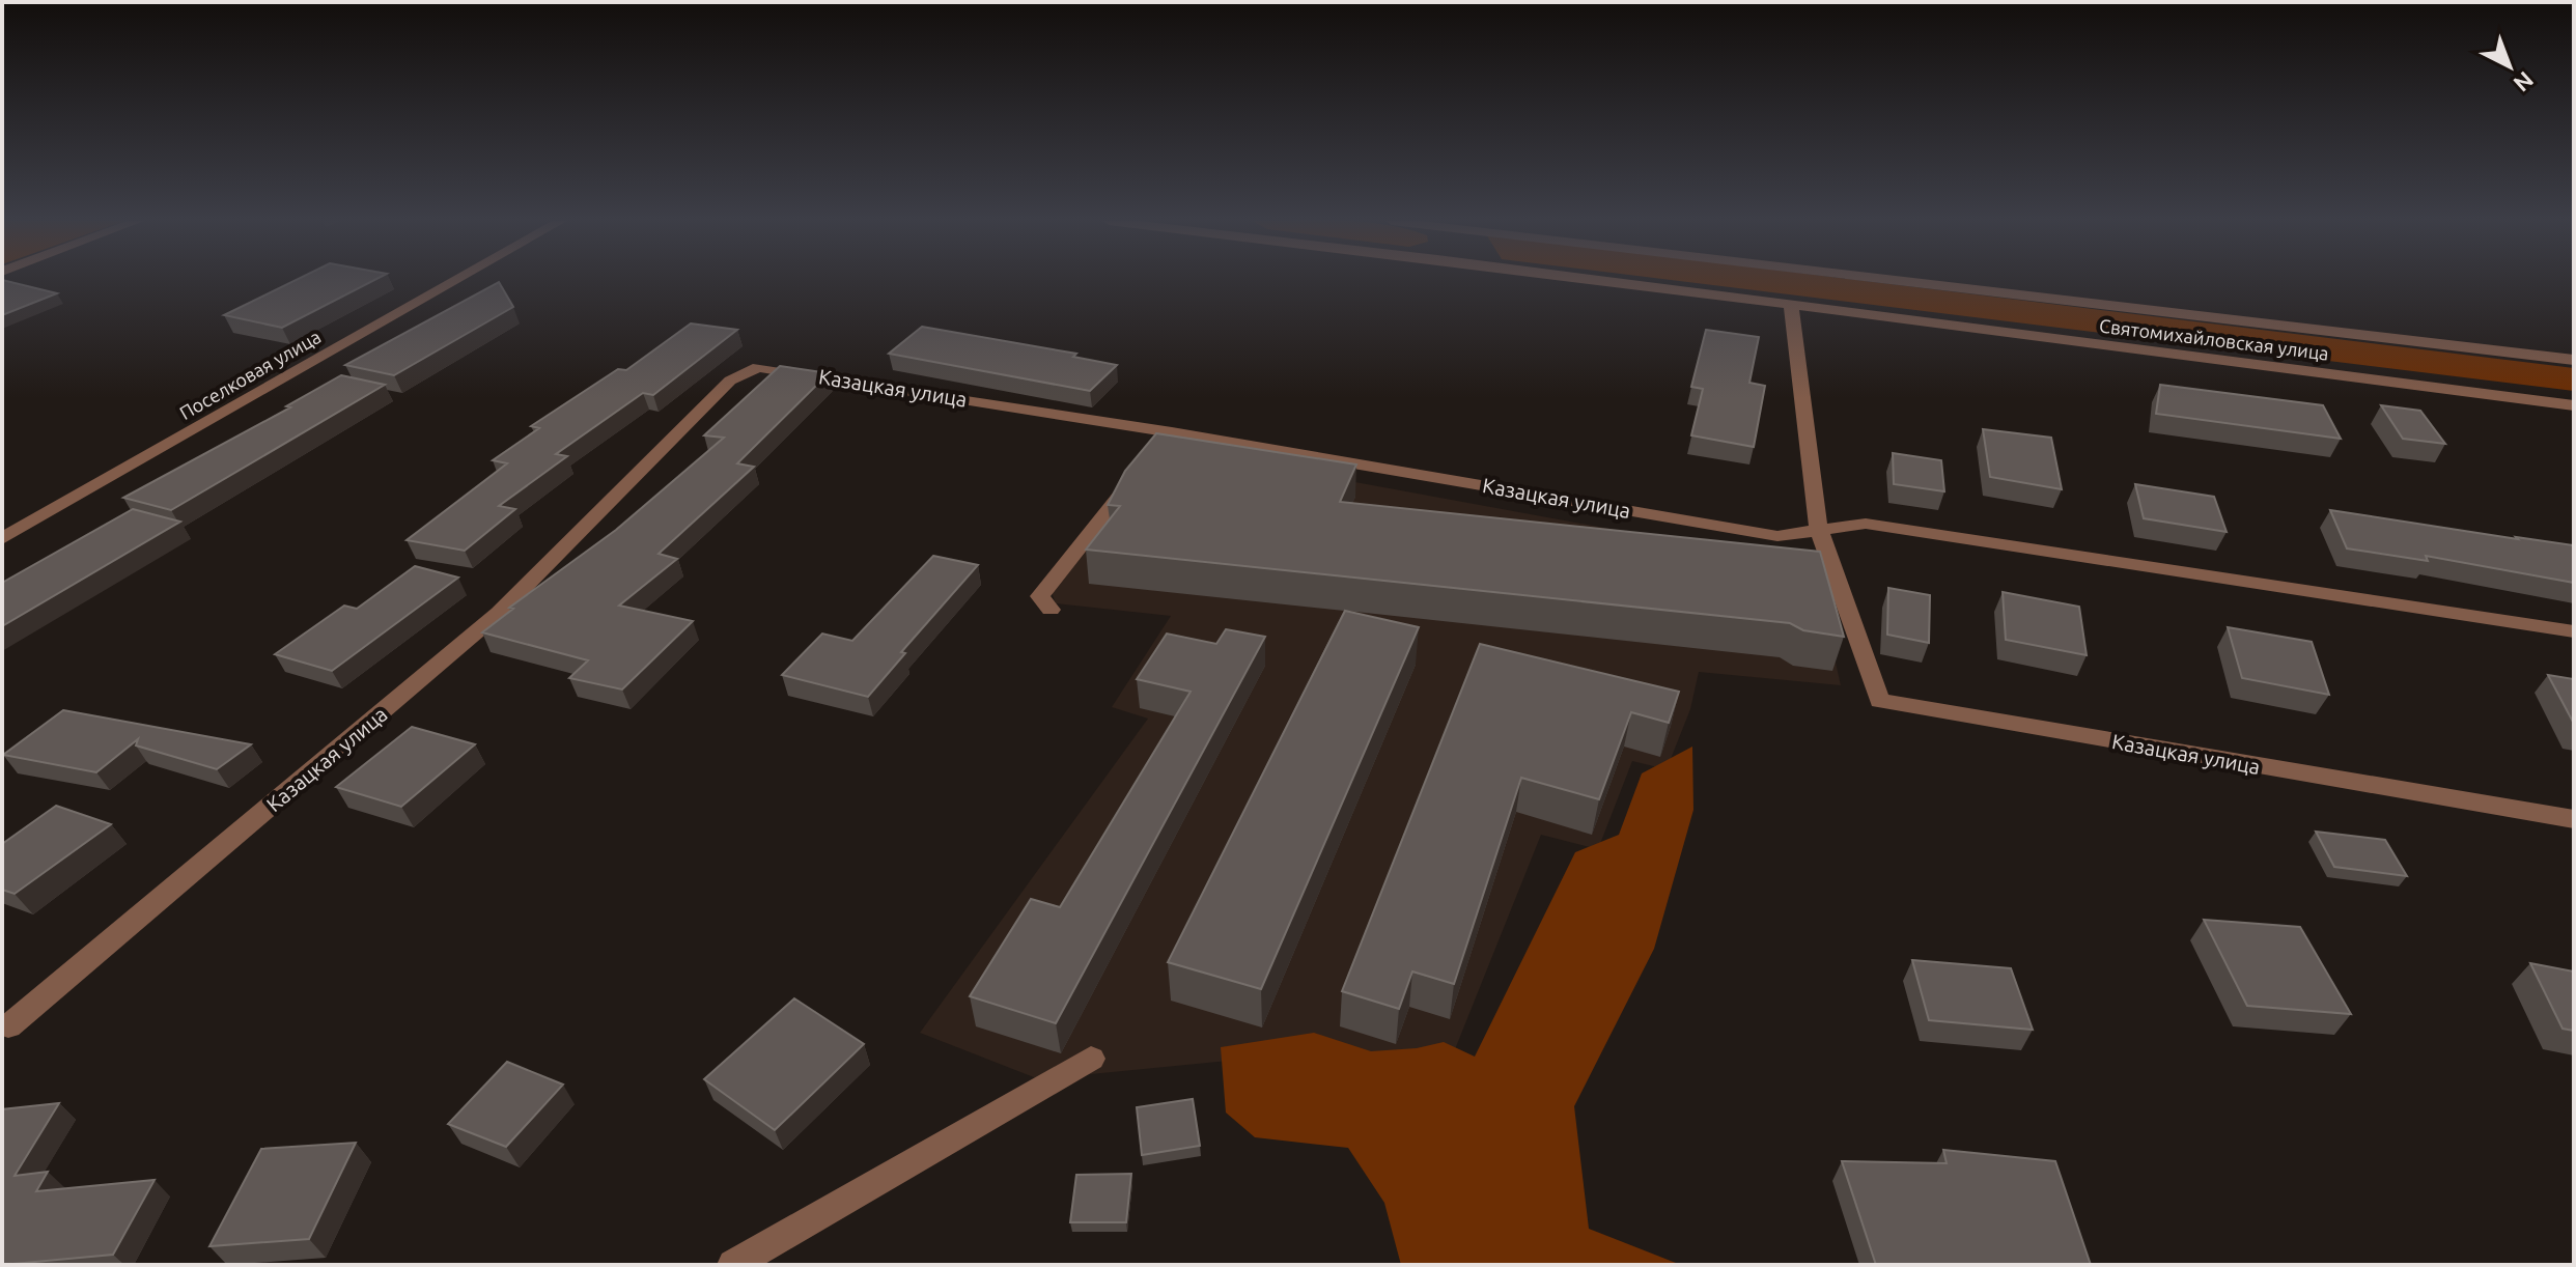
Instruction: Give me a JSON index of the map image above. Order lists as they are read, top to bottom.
{
  "streets": {
    "street": ["Святомихайловская улица", "Поселковая улица", "Казацкая улица"]
  },
  "crossings": [
    ["Святомихайловская улица", "Казацкая улица"]
  ],
  "north": "bottom right"
}
